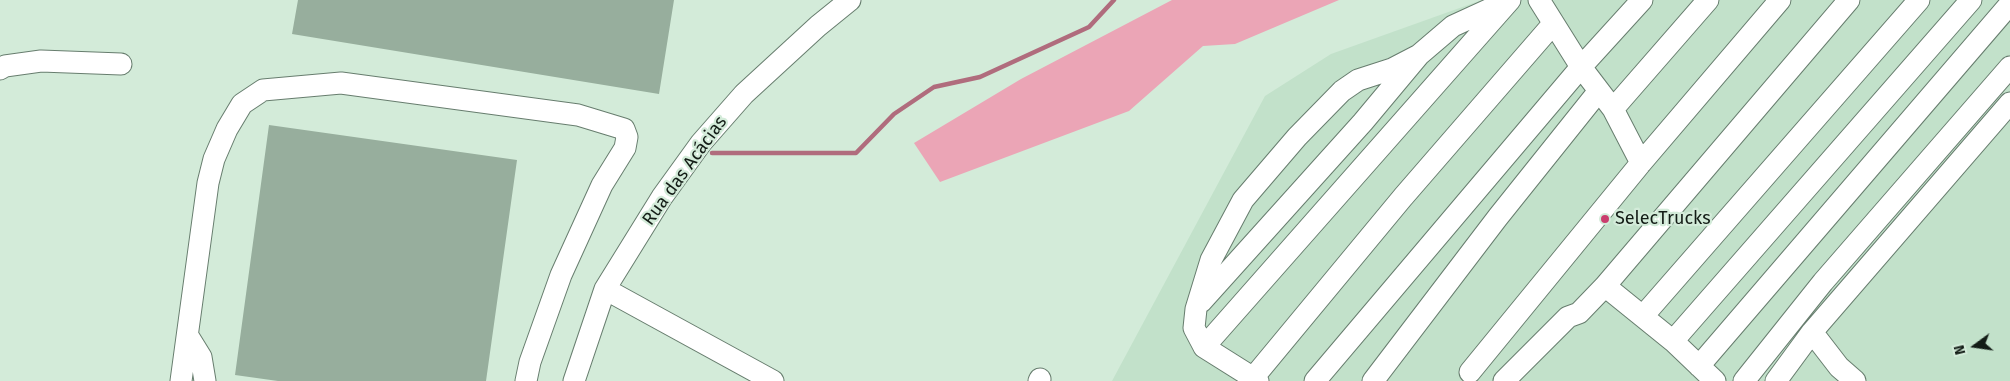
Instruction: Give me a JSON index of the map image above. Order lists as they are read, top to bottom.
{
  "streets": {
    "street": ["Rua das Acácias"]
  },
  "places": ["SelecTrucks"],
  "north": "left"
}
